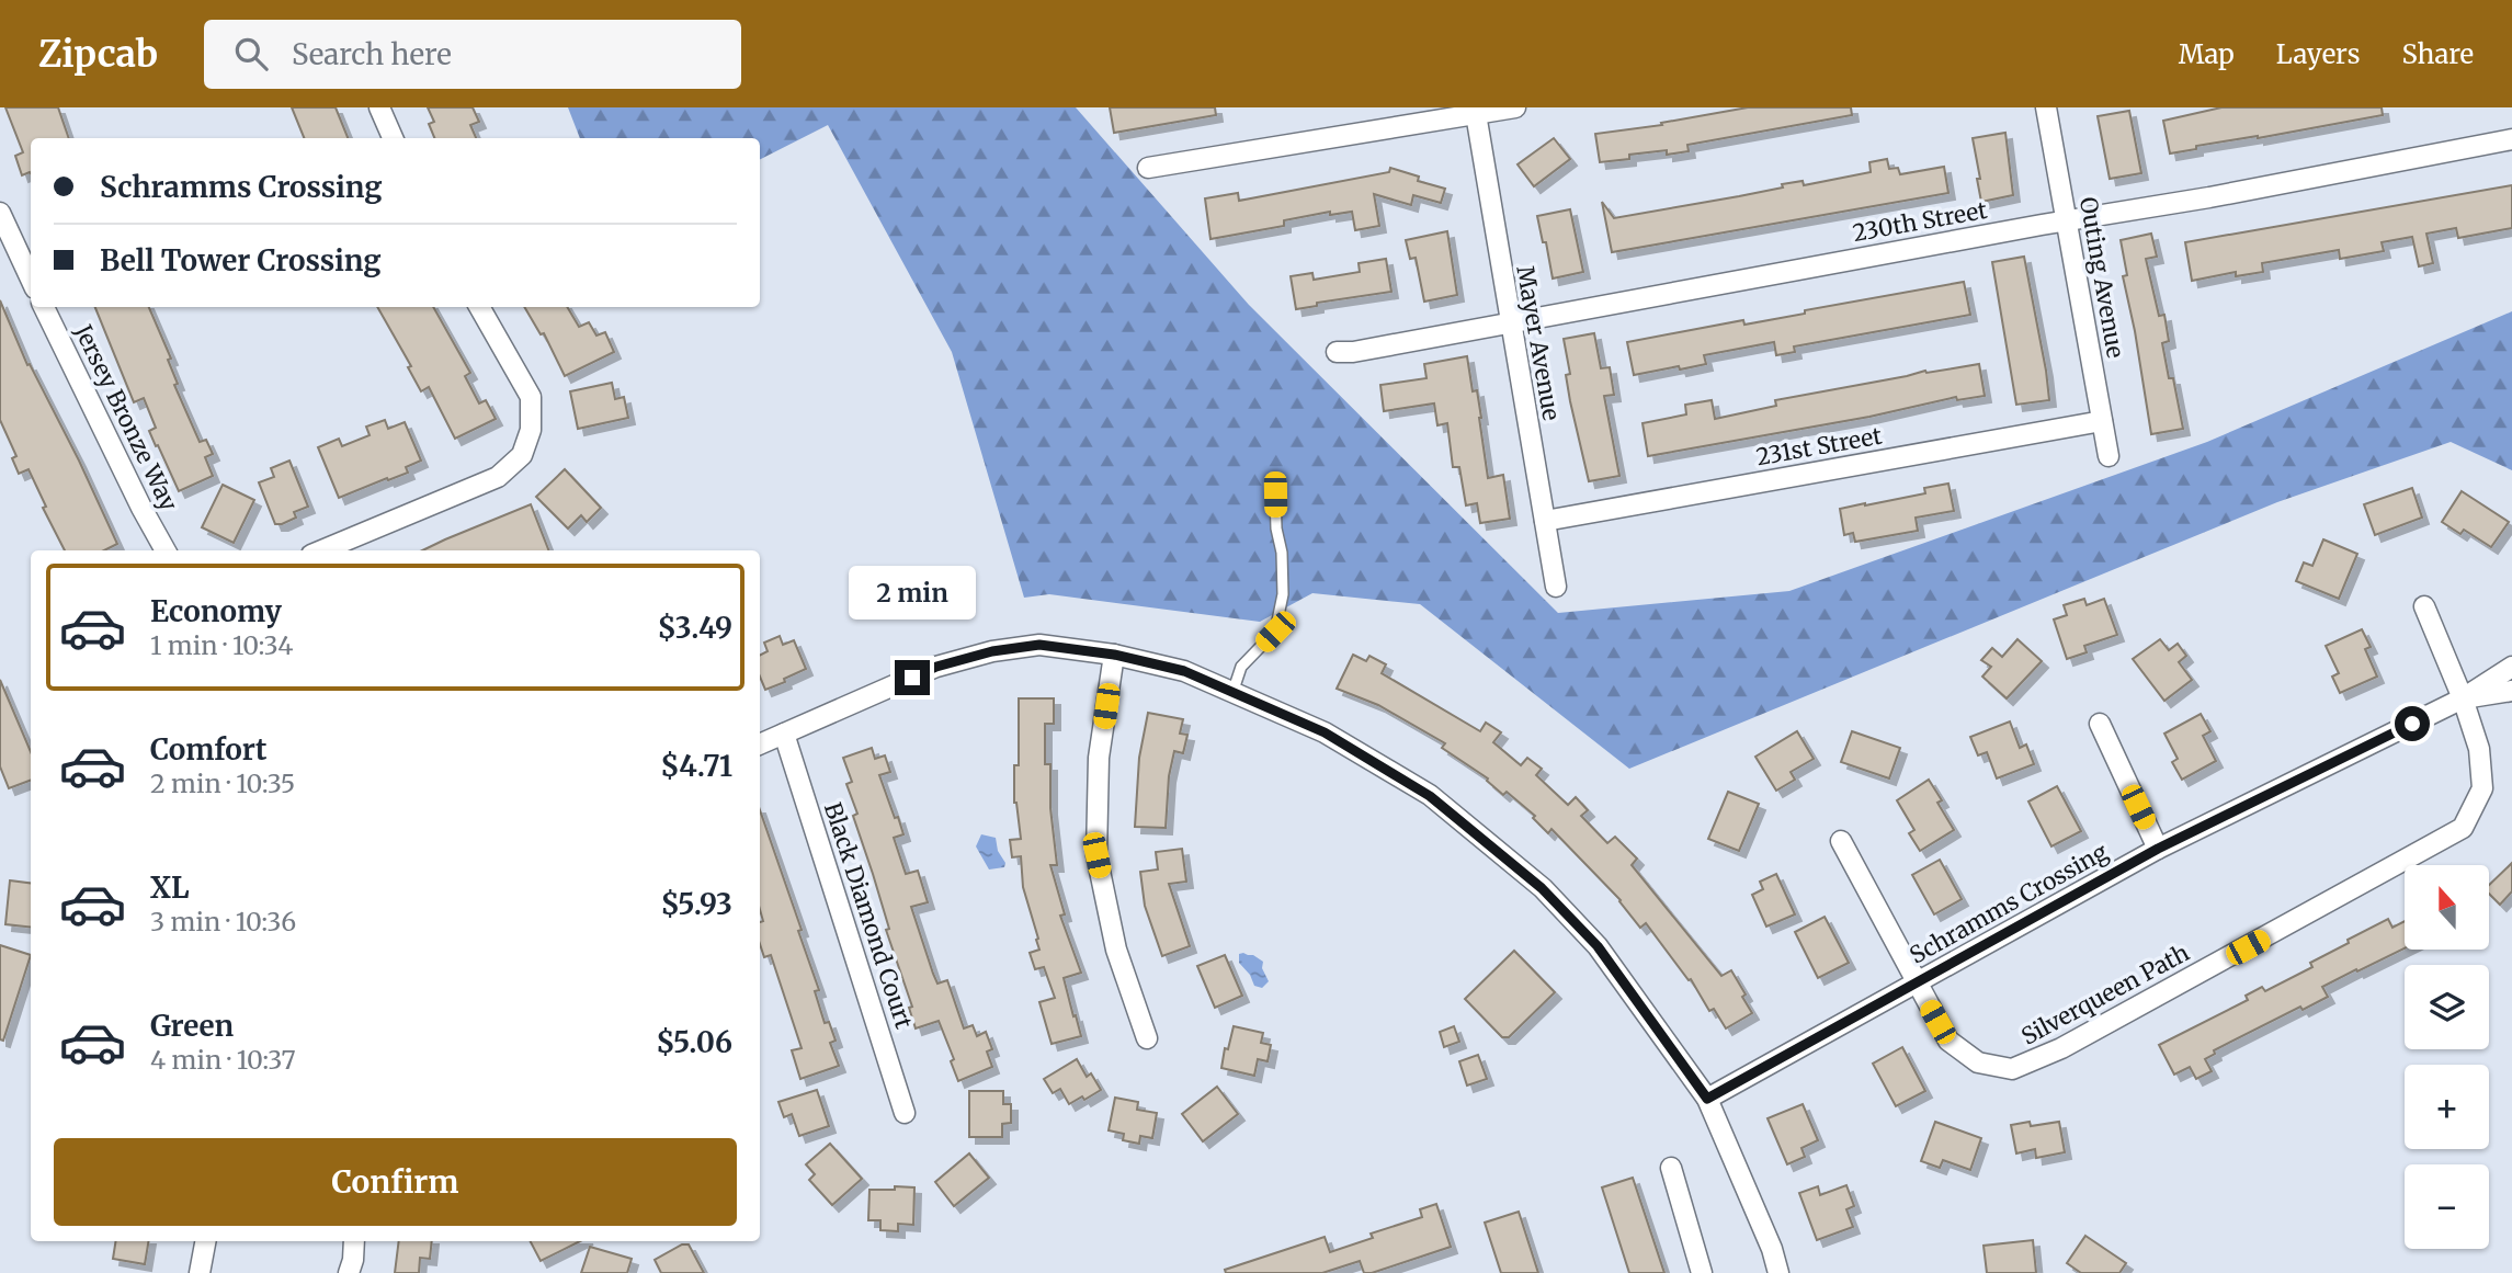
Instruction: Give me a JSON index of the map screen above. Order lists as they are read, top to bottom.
{
  "streets": {
    "street": [
      "230th Street",
      "Outing Avenue",
      "Mayer Avenue",
      "Jersey Bronze Way",
      "231st Street",
      "Schramms Crossing",
      "Black Diamond Court",
      "Silverqueen Path"
    ]
  },
  "crossings": [
    ["230th Street", "Outing Avenue"],
    ["230th Street", "Mayer Avenue"],
    ["Outing Avenue", "231st Street"],
    ["Mayer Avenue", "231st Street"],
    ["Schramms Crossing", "Silverqueen Path"]
  ],
  "north": "top",
  "page": {
    "header": "Zipcab",
    "search": "Search here",
    "nav": ["Map", "Layers", "Share"],
    "banner": ["Schramms Crossing", "Bell Tower Crossing"],
    "list": [
      {
        "name": "Economy",
        "note": "1 min · 10:34",
        "value": "$3.49"
      },
      {
        "name": "Comfort",
        "note": "2 min · 10:35",
        "value": "$4.71"
      },
      {
        "name": "XL",
        "note": "3 min · 10:36",
        "value": "$5.93"
      },
      {
        "name": "Green",
        "note": "4 min · 10:37",
        "value": "$5.06"
      }
    ],
    "bubble": "2 min",
    "map_buttons": ["+", "−"],
    "buttons": "Confirm"
  }
}
